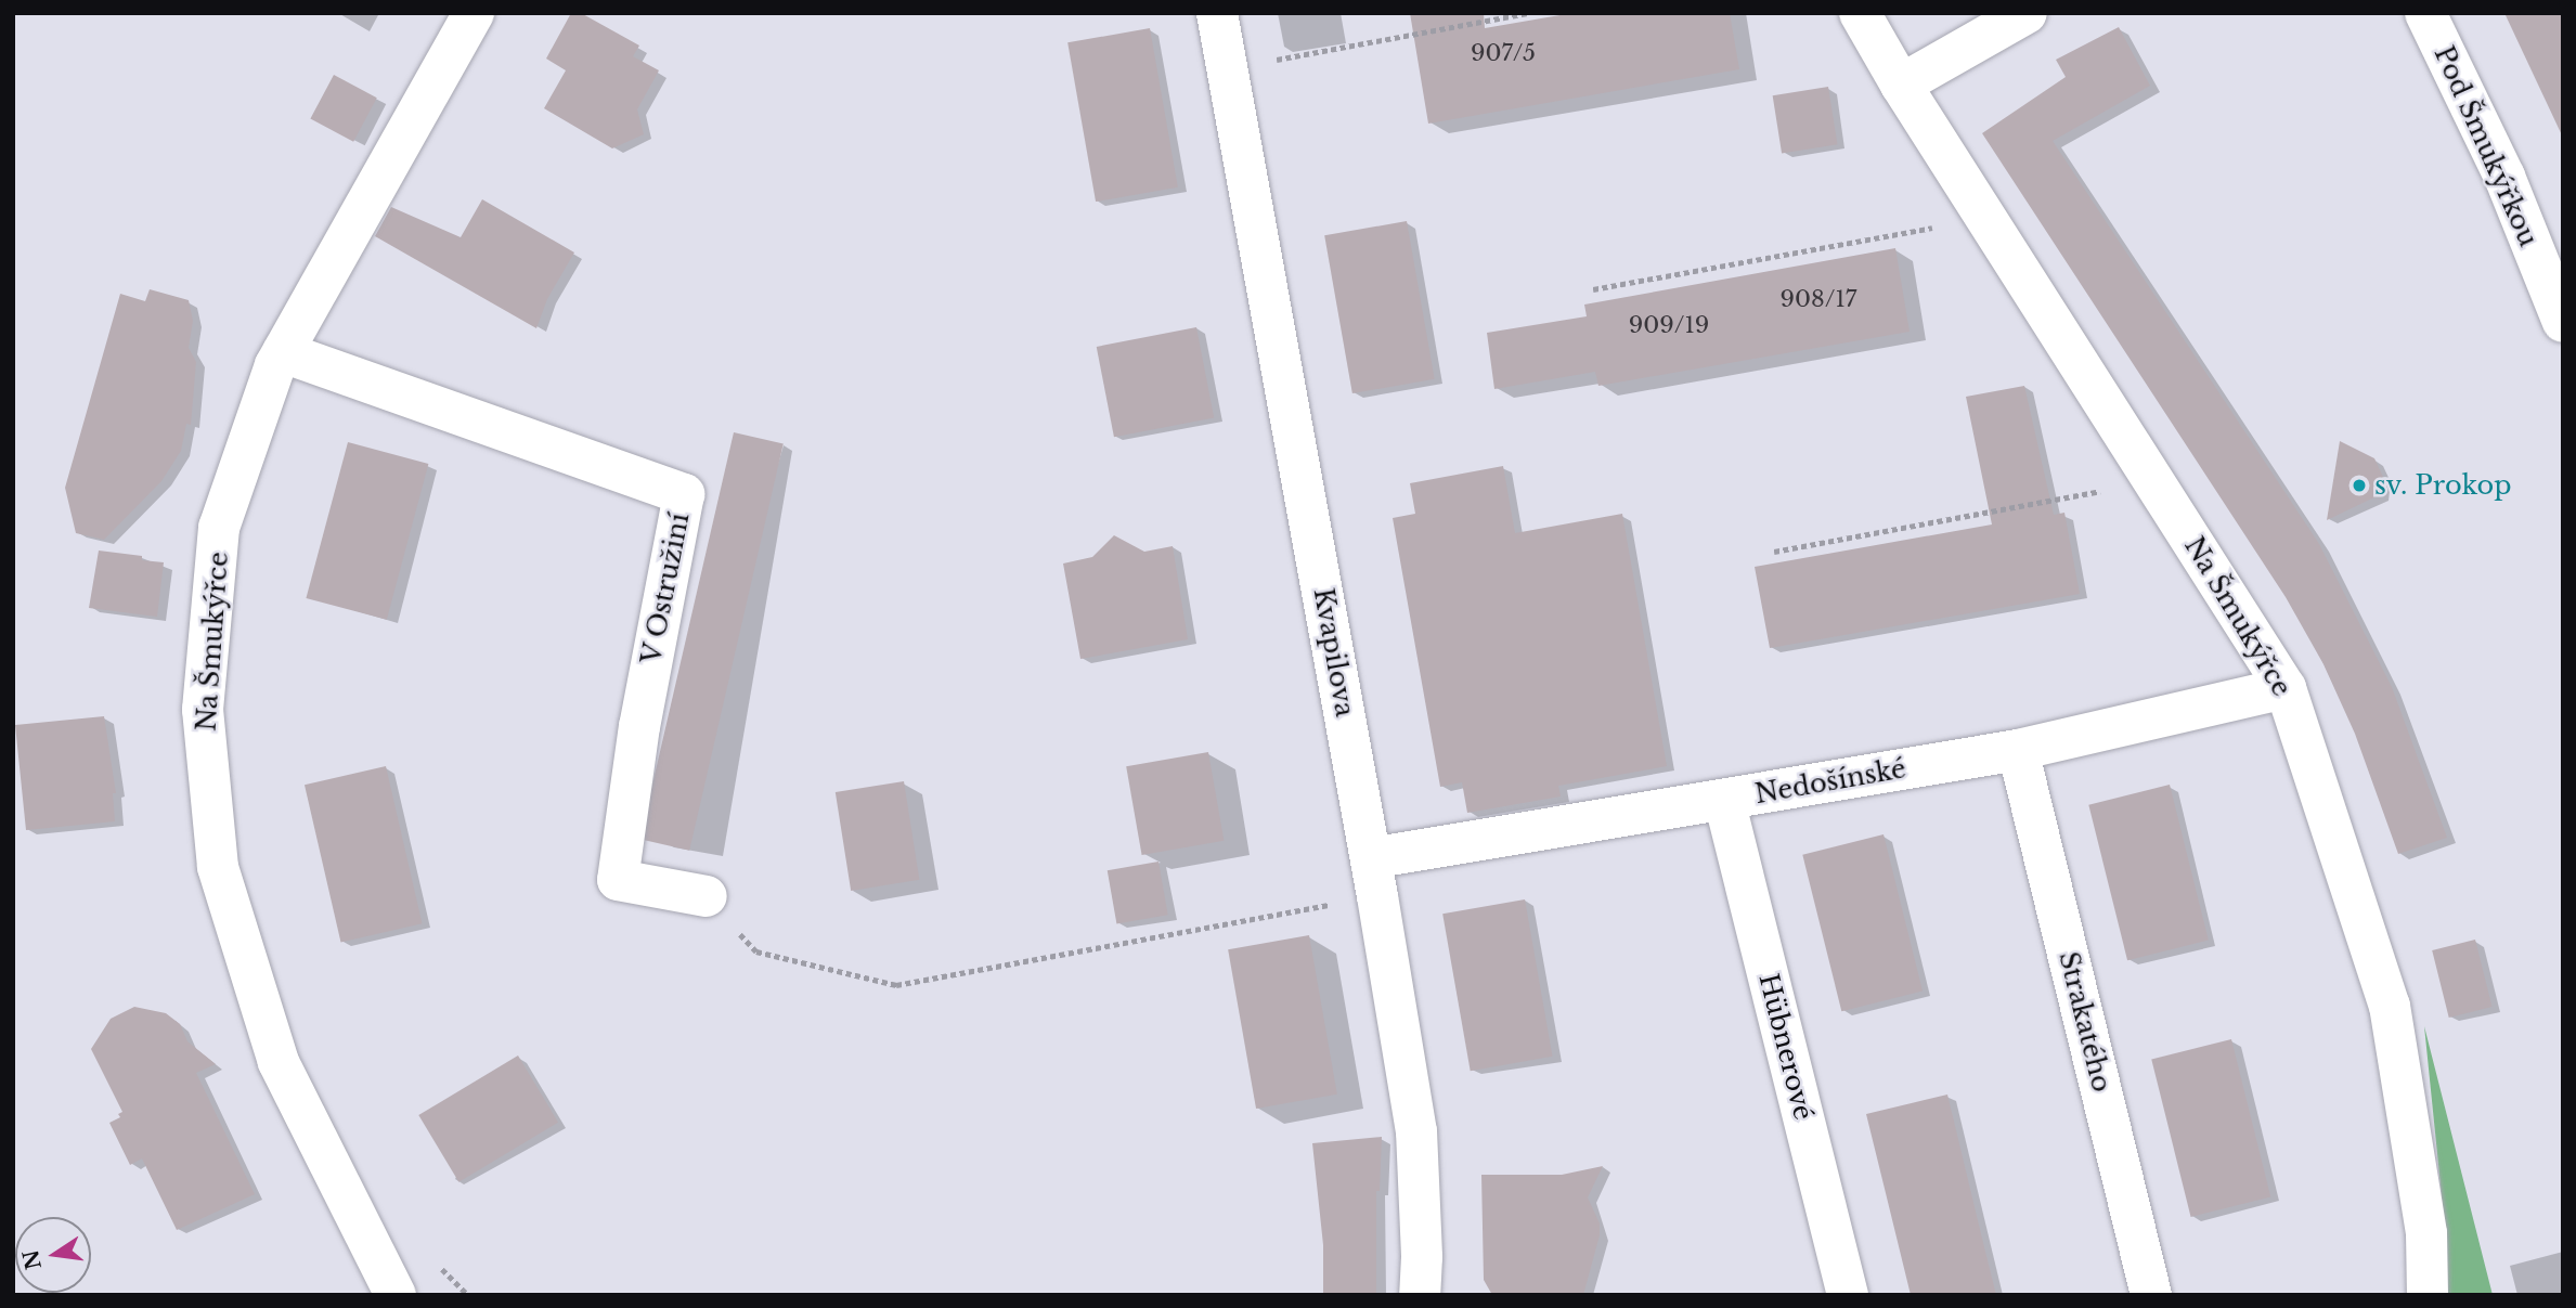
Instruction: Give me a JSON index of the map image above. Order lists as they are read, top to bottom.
{
  "streets": {
    "street": [
      "Pod Šmukýřkou",
      "V Ostružiní",
      "Na Šmukýřce",
      "Kvapilova",
      "Nedošínské",
      "Strakatého",
      "Hübnerové"
    ]
  },
  "crossings": [
    ["V Ostružiní", "Na Šmukýřce"],
    ["Na Šmukýřce", "Nedošínské"],
    ["Kvapilova", "Nedošínské"],
    ["Nedošínské", "Strakatého"],
    ["Nedošínské", "Hübnerové"]
  ],
  "places": ["sv. Prokop"],
  "house_numbers": ["907/5", "908/17", "909/19"],
  "north": "left"
}
